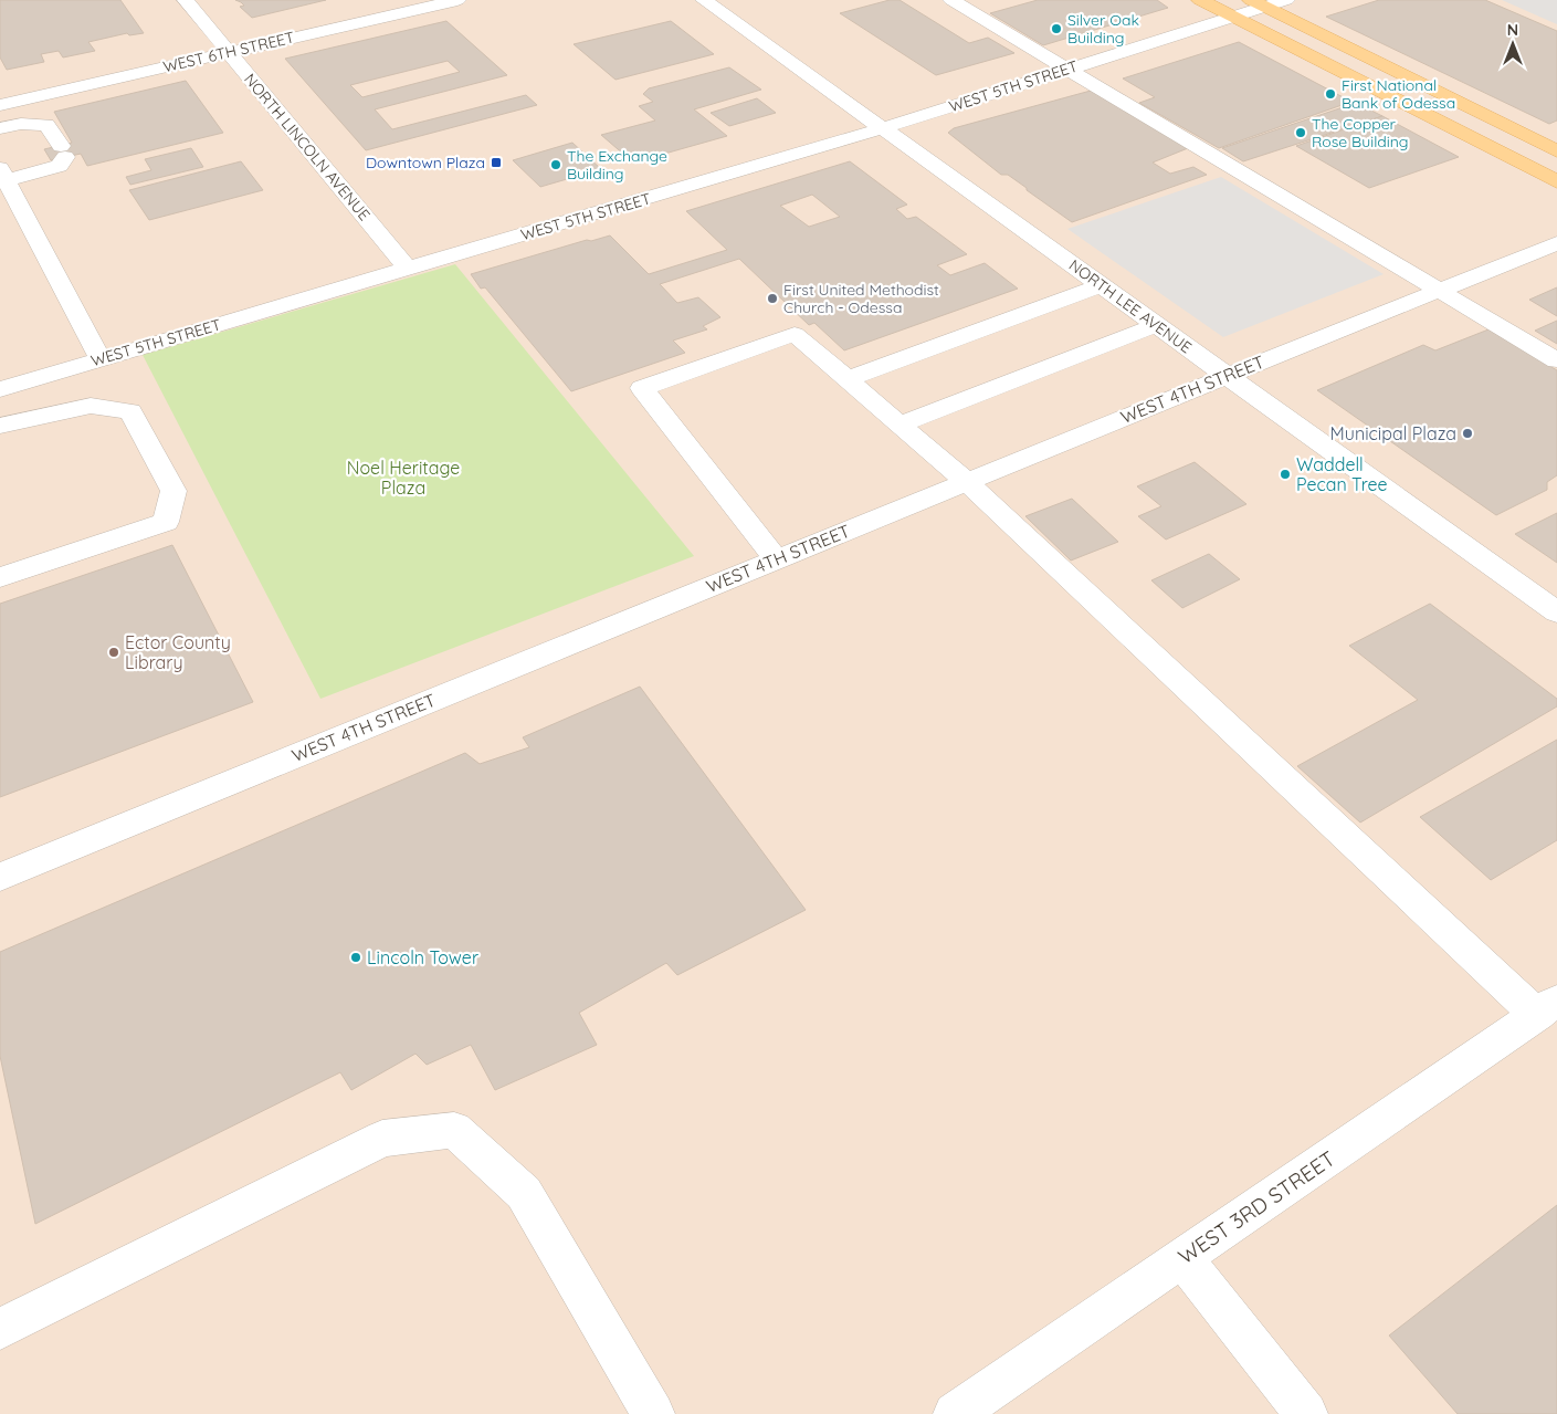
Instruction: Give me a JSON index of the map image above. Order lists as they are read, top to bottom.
{
  "streets": {
    "street": [
      "WEST 6TH STREET",
      "WEST 5TH STREET",
      "NORTH LINCOLN AVENUE",
      "NORTH LEE AVENUE",
      "WEST 4TH STREET",
      "WEST 3RD STREET"
    ]
  },
  "crossings": [
    ["WEST 6TH STREET", "NORTH LINCOLN AVENUE"],
    ["WEST 5TH STREET", "NORTH LINCOLN AVENUE"],
    ["WEST 5TH STREET", "NORTH LEE AVENUE"],
    ["NORTH LEE AVENUE", "WEST 4TH STREET"]
  ],
  "parks": ["Noel Heritage Plaza"],
  "places": {
    "other": [
      "Silver Oak Building",
      "First National Bank of Odessa",
      "The Copper Rose Building",
      "The Exchange Building",
      "First United Methodist Church - Odessa",
      "Municipal Plaza",
      "Waddell Pecan Tree",
      "Ector County Library",
      "Lincoln Tower"
    ],
    "transit": ["Downtown Plaza"]
  },
  "north": "top"
}
